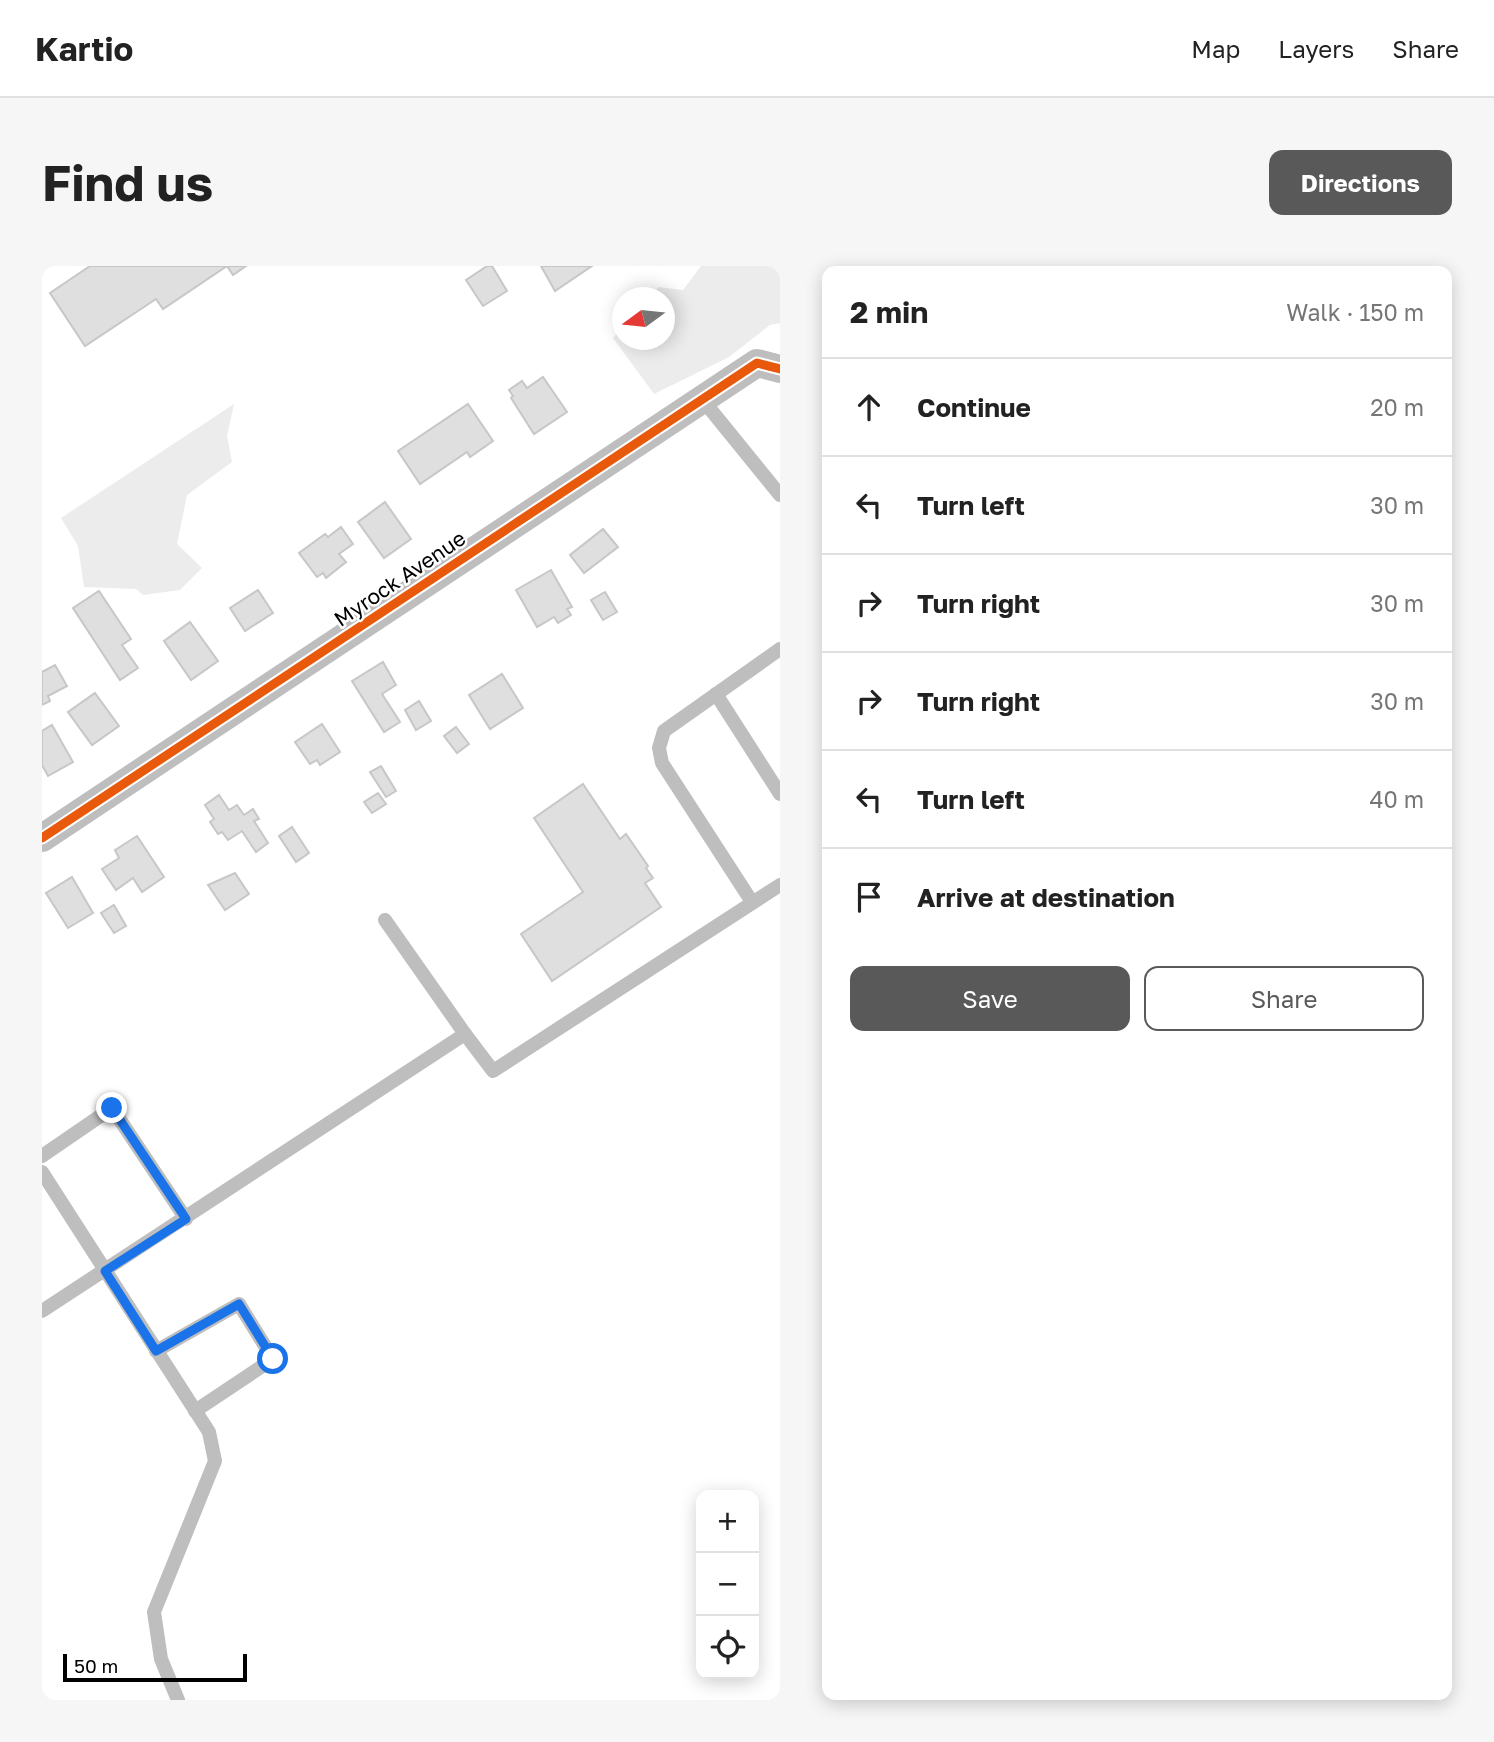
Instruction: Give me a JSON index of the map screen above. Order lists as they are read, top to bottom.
{
  "streets": {
    "street": ["Myrock Avenue"]
  },
  "scale_bar": "50 m",
  "north": "left",
  "page": {
    "header": "Kartio",
    "nav": ["Map", "Layers", "Share"],
    "buttons": [
      "Directions",
      ["Save", "Share"]
    ],
    "title": "Find us",
    "heading": ["2 min", "Walk · 150 m"],
    "list": [
      ["Continue", "20 m"],
      ["Turn left", "30 m"],
      ["Turn right", "30 m"],
      ["Turn right", "30 m"],
      ["Turn left", "40 m"],
      "Arrive at destination"
    ],
    "map_buttons": ["+", "−"],
    "scale": "50 m"
  }
}
